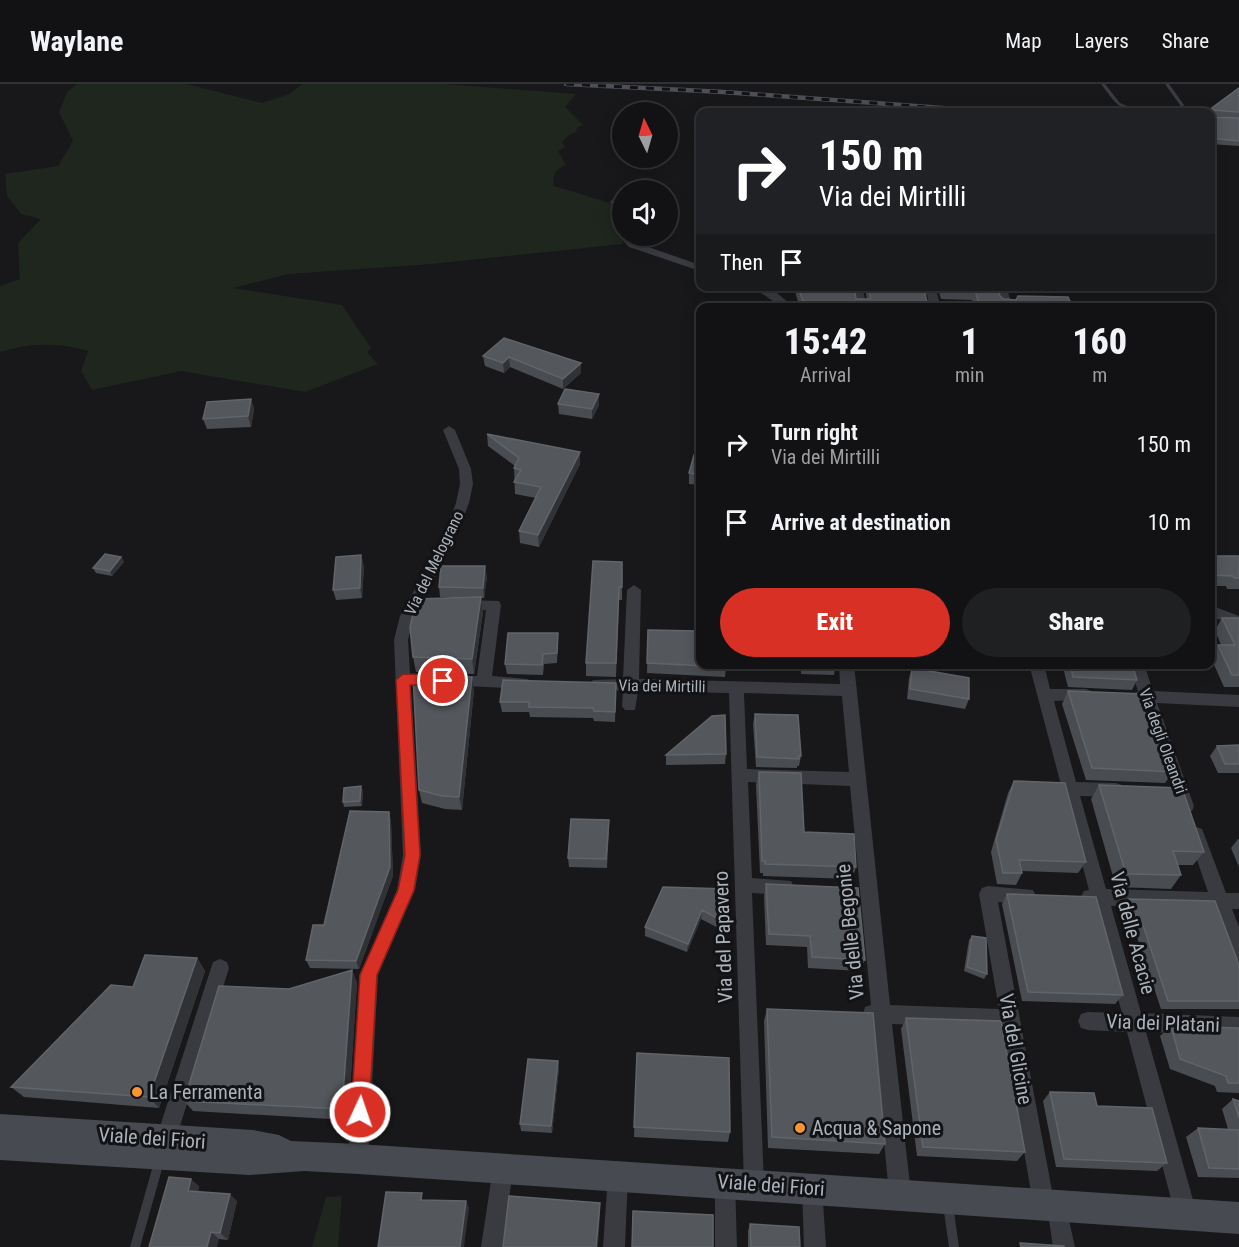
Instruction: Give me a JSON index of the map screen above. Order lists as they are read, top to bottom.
{
  "streets": {
    "street": [
      "Via del Melograno",
      "Via dei Mirtilli",
      "Via degli Oleandri",
      "Via delle Begonie",
      "Via delle Acacie",
      "Via del Papavero",
      "Via dei Platani",
      "Via del Glicine",
      "Viale dei Fiori"
    ]
  },
  "crossings": [
    ["Via del Melograno", "Viale dei Fiori"],
    ["Via dei Mirtilli", "Via delle Begonie"],
    ["Via dei Mirtilli", "Via del Papavero"],
    ["Via delle Begonie", "Viale dei Fiori"],
    ["Via delle Acacie", "Via dei Platani"],
    ["Via delle Acacie", "Viale dei Fiori"],
    ["Via del Papavero", "Viale dei Fiori"],
    ["Via del Glicine", "Viale dei Fiori"]
  ],
  "places": ["La Ferramenta", "Acqua & Sapone"],
  "north": "top",
  "page": {
    "header": "Waylane",
    "nav": ["Map", "Layers", "Share"],
    "turn": ["150 m", "Via dei Mirtilli"],
    "then": "Then",
    "eta": [
      "15:42",
      "Arrival",
      "1",
      "min",
      "160",
      "m"
    ],
    "list": [
      {
        "name": "Turn right",
        "note": "Via dei Mirtilli",
        "value": "150 m"
      },
      {
        "name": "Arrive at destination",
        "value": "10 m"
      }
    ],
    "buttons": ["Exit", "Share"]
  }
}
